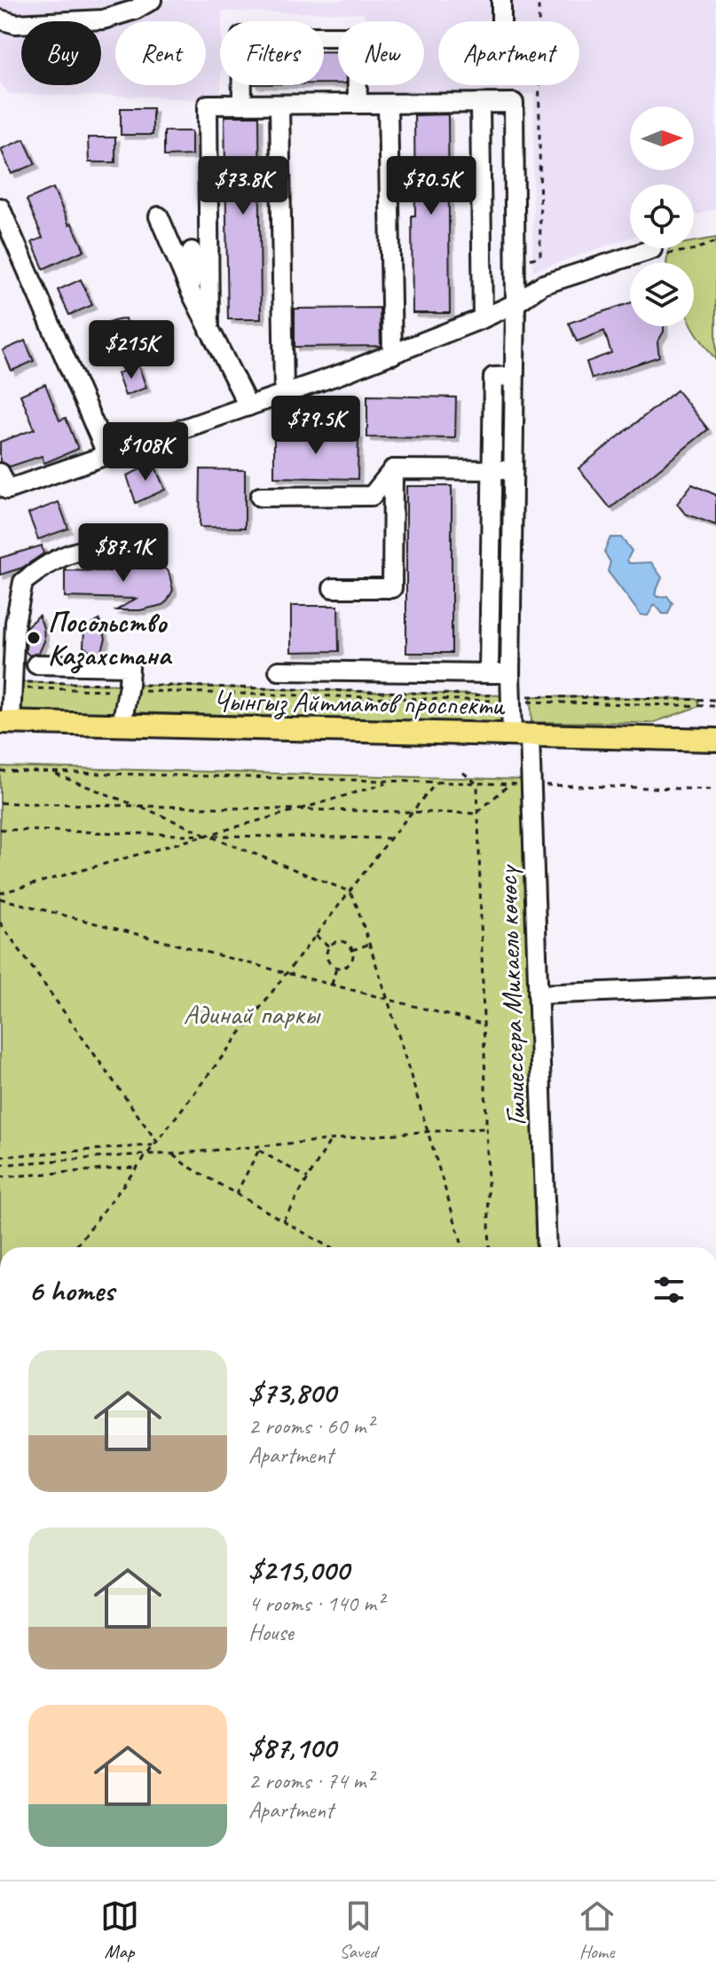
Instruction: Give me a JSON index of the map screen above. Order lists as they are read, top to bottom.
{
  "streets": {
    "main road": ["Чынгыз Айтматов проспекти"],
    "street": ["Гшлиессера Микаель көчөсү"]
  },
  "crossings": [
    ["Чынгыз Айтматов проспекти", "Гшлиессера Микаель көчөсү"]
  ],
  "parks": ["Адинай паркы"],
  "places": ["Посольство Казахстана"],
  "north": "right",
  "page": {
    "chip": [
      "Buy",
      "Rent",
      "Filters",
      "New",
      "Apartment"
    ],
    "price": [
      "$73.8K",
      "$70.5K",
      "$215K",
      "$79.5K",
      "$108K",
      "$87.1K"
    ],
    "heading": "6 homes",
    "list": [
      {
        "name": "$73,800",
        "note": "2 rooms · 60 m² · Apartment"
      },
      {
        "name": "$215,000",
        "note": "4 rooms · 140 m² · House"
      },
      {
        "name": "$87,100",
        "note": "2 rooms · 74 m² · Apartment"
      }
    ],
    "tabs": ["Map", "Saved", "Home"]
  }
}
